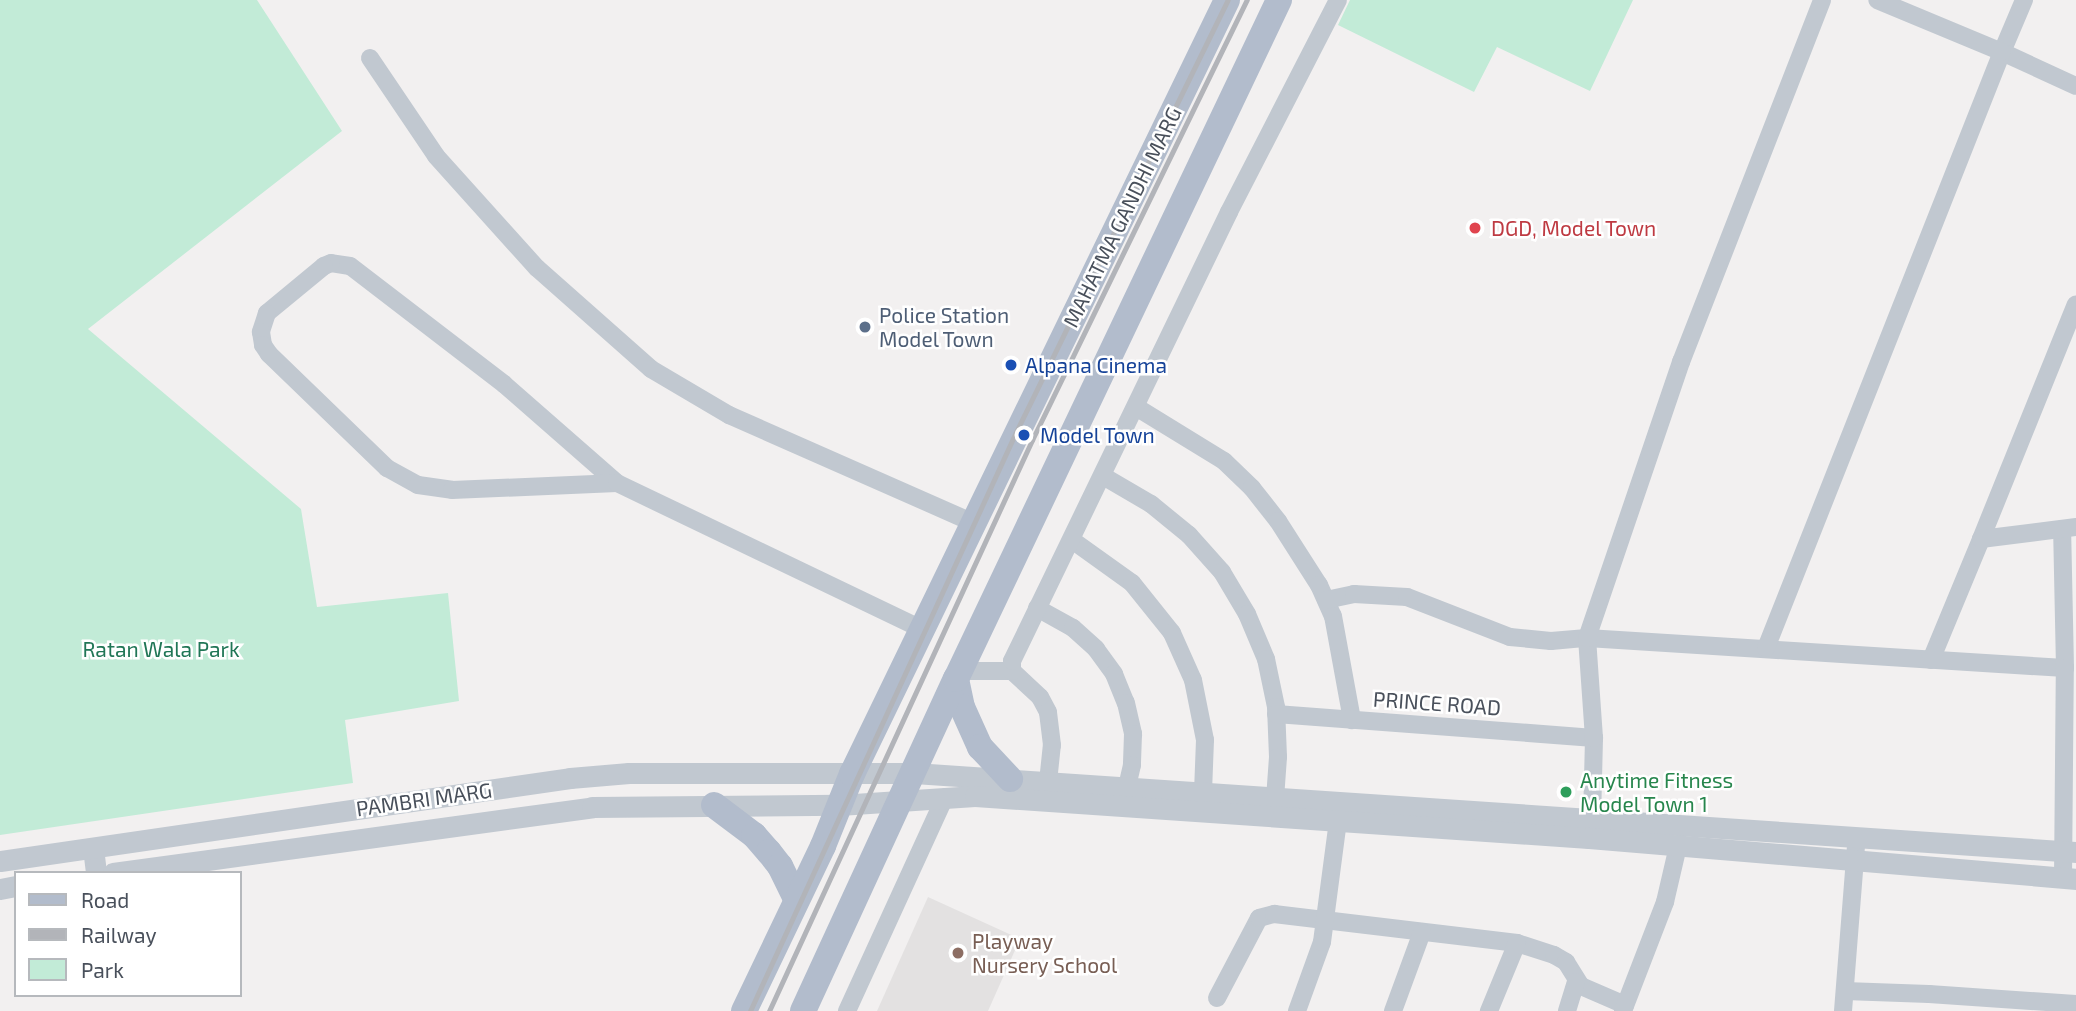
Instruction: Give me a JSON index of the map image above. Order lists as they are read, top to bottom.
{
  "streets": {
    "main road": ["MAHATMA GANDHI MARG"],
    "street": ["PRINCE ROAD", "PAMBRI MARG"]
  },
  "crossings": [
    ["MAHATMA GANDHI MARG", "PAMBRI MARG"]
  ],
  "parks": ["Ratan Wala Park"],
  "places": [
    "DGD, Model Town",
    "Police Station Model Town",
    "Alpana Cinema",
    "Model Town",
    "Anytime Fitness Model Town 1",
    "Playway Nursery School"
  ],
  "legend": ["Road", "Railway", "Park"]
}
